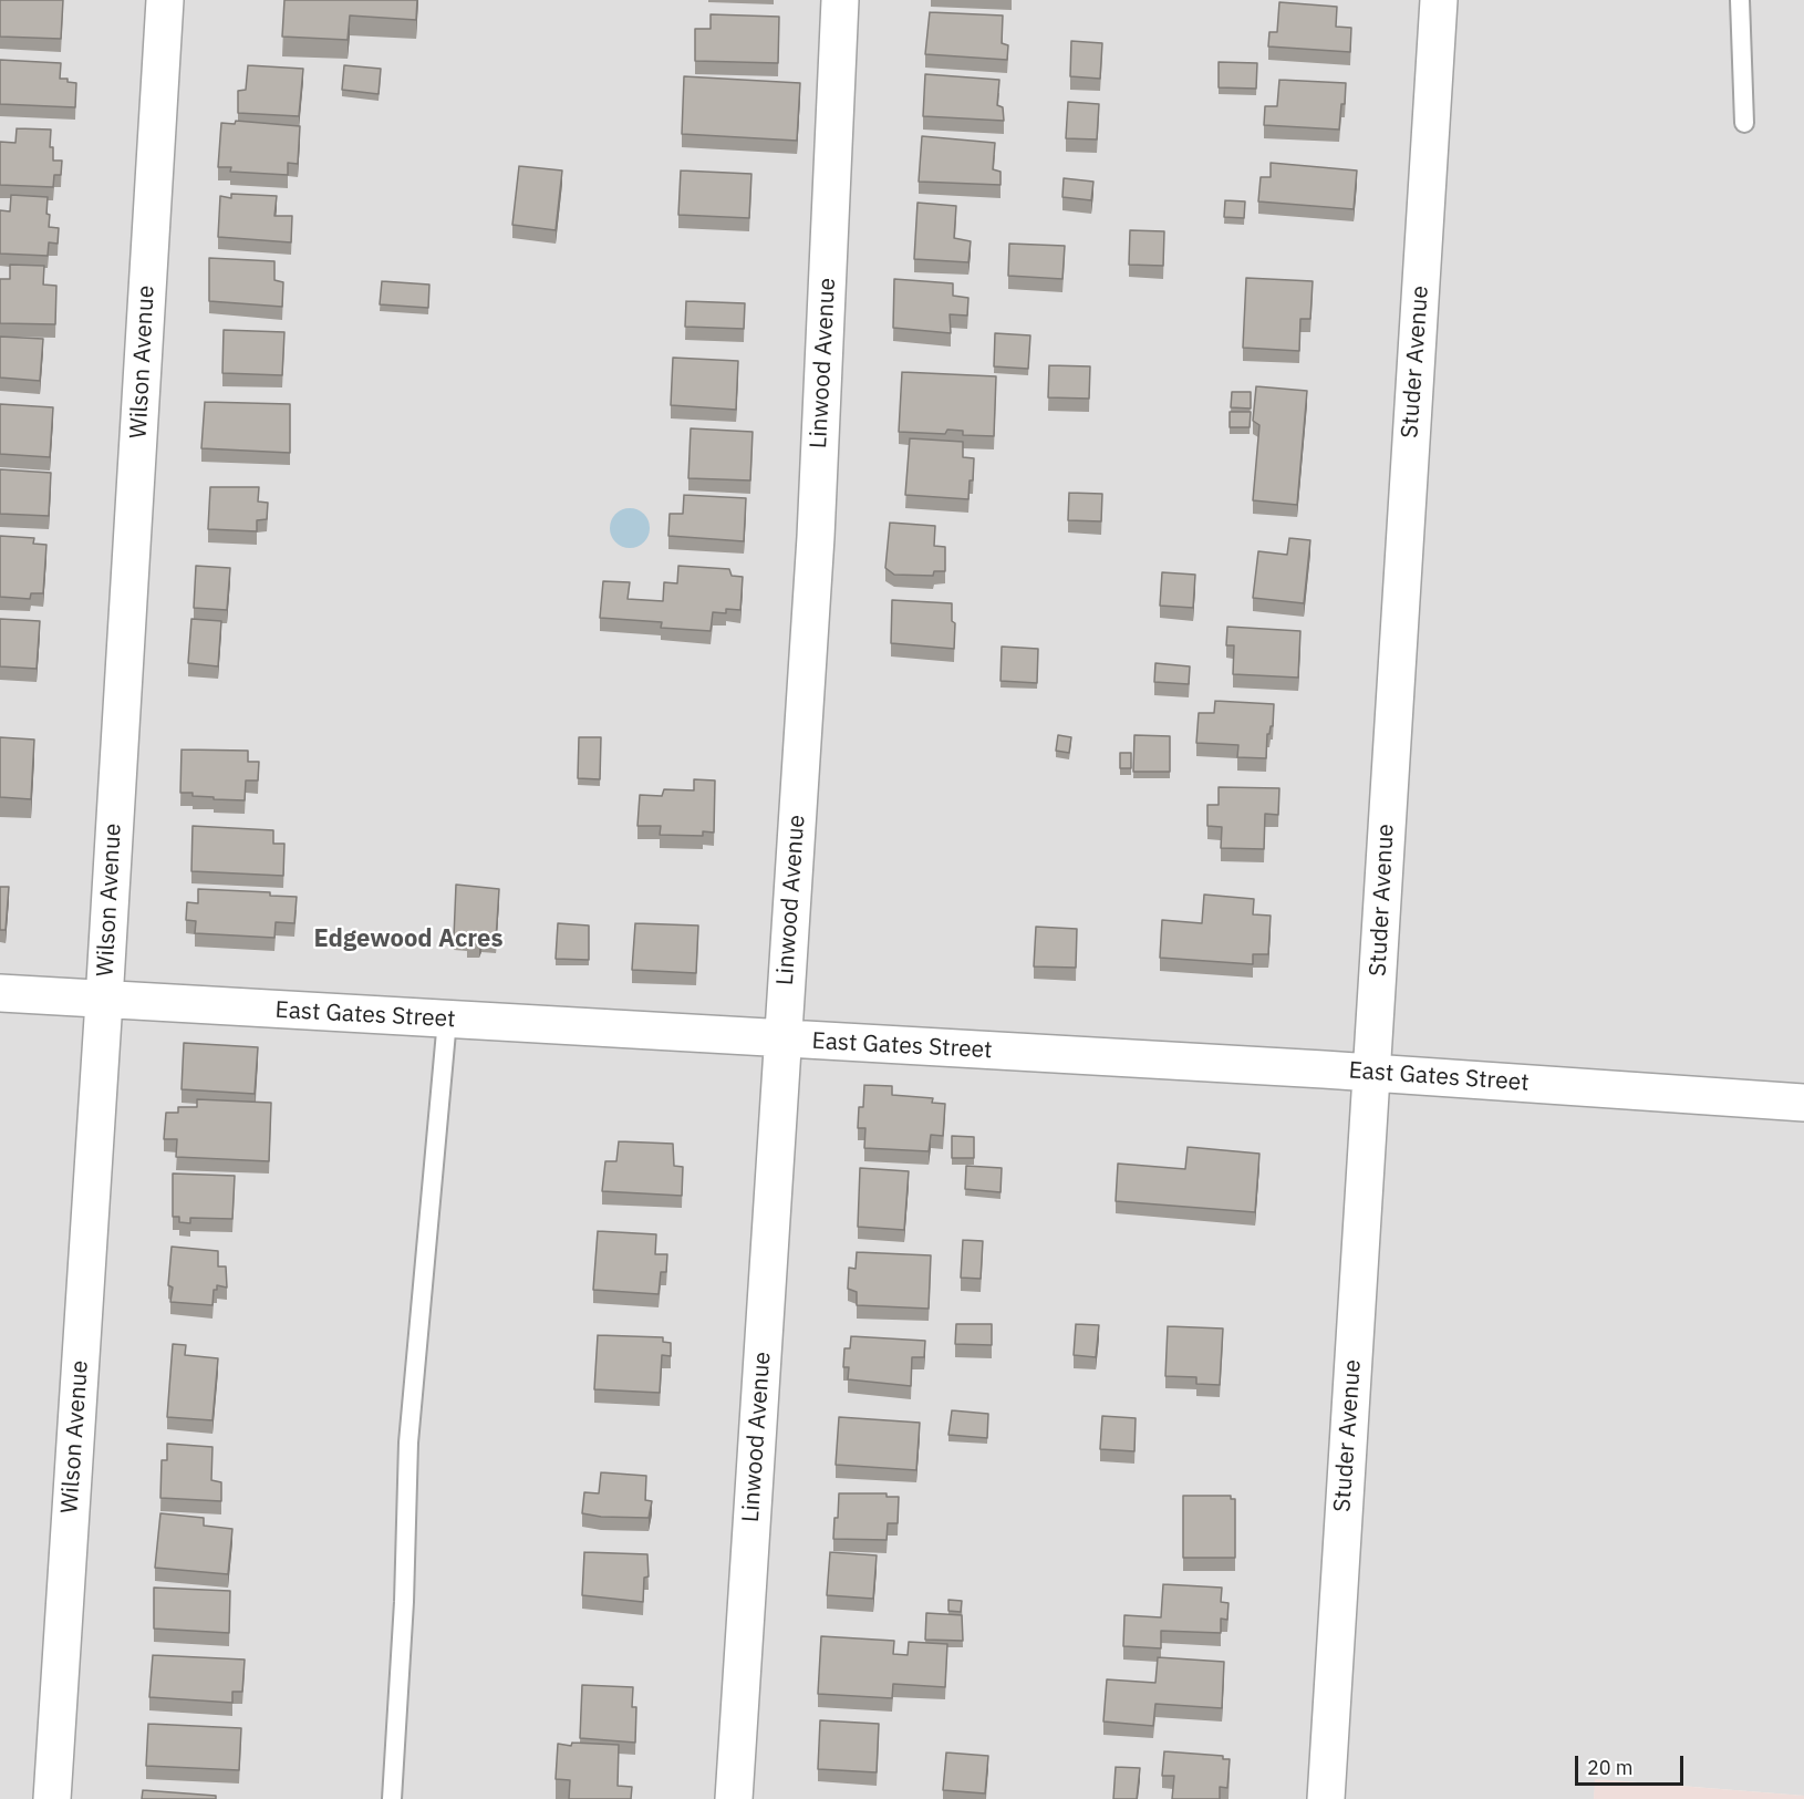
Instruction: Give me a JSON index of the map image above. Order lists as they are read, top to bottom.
{
  "streets": {
    "street": [
      "Wilson Avenue",
      "Studer Avenue",
      "Linwood Avenue",
      "East Gates Street"
    ]
  },
  "crossings": [
    ["Wilson Avenue", "East Gates Street"],
    ["Studer Avenue", "East Gates Street"],
    ["Linwood Avenue", "East Gates Street"]
  ],
  "districts": ["Edgewood Acres"],
  "scale_bar": "20 m"
}
